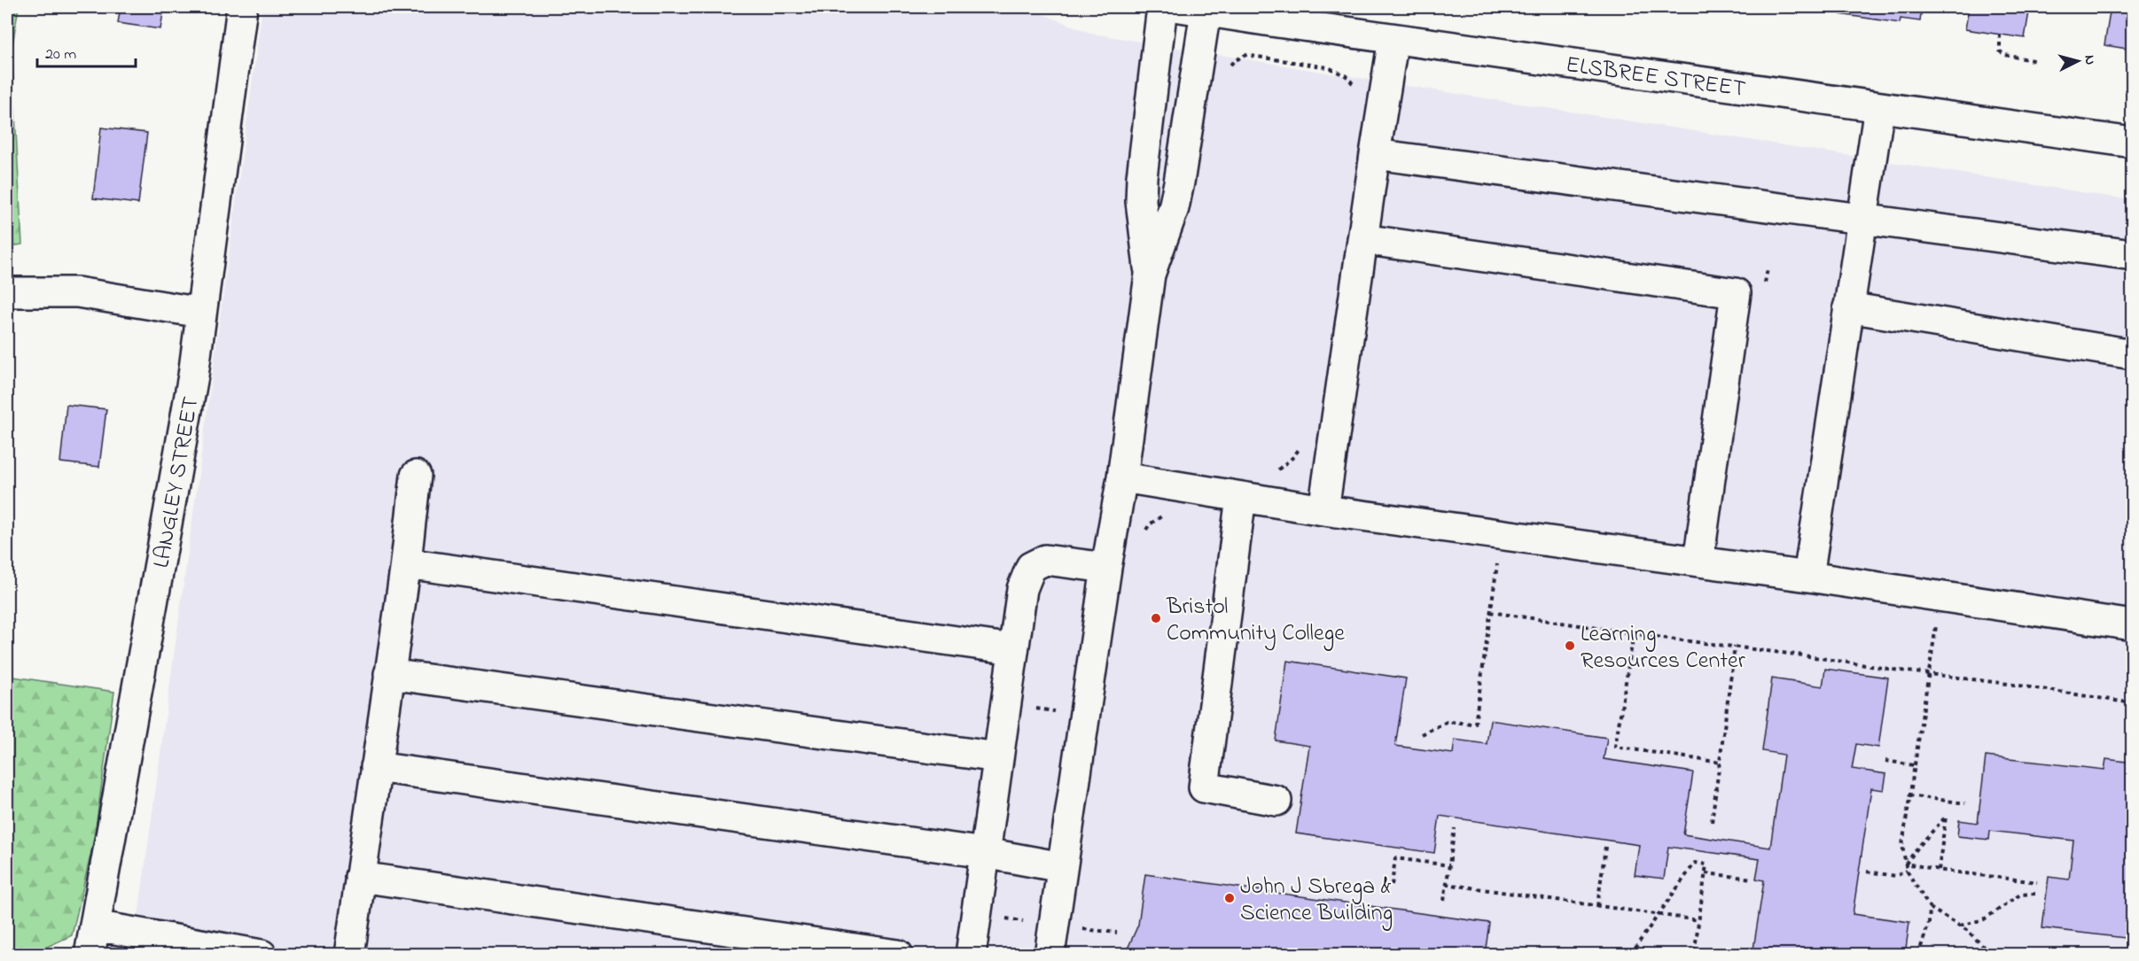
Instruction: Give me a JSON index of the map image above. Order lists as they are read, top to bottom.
{
  "streets": {
    "street": ["ELSBREE STREET", "LANGLEY STREET"]
  },
  "places": ["Bristol Community College", "Learning Resources Center", "John J Sbrega & Science Building"],
  "scale_bar": "20 m",
  "north": "right"
}
